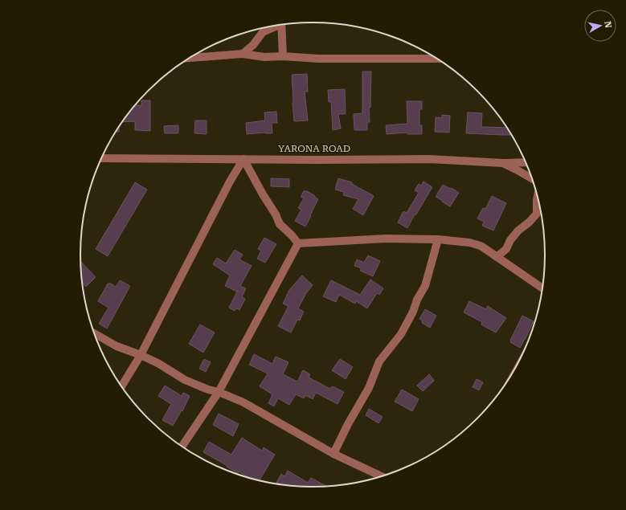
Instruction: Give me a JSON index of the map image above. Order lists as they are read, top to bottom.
{
  "streets": {
    "street": ["YARONA ROAD"]
  },
  "north": "right"
}
